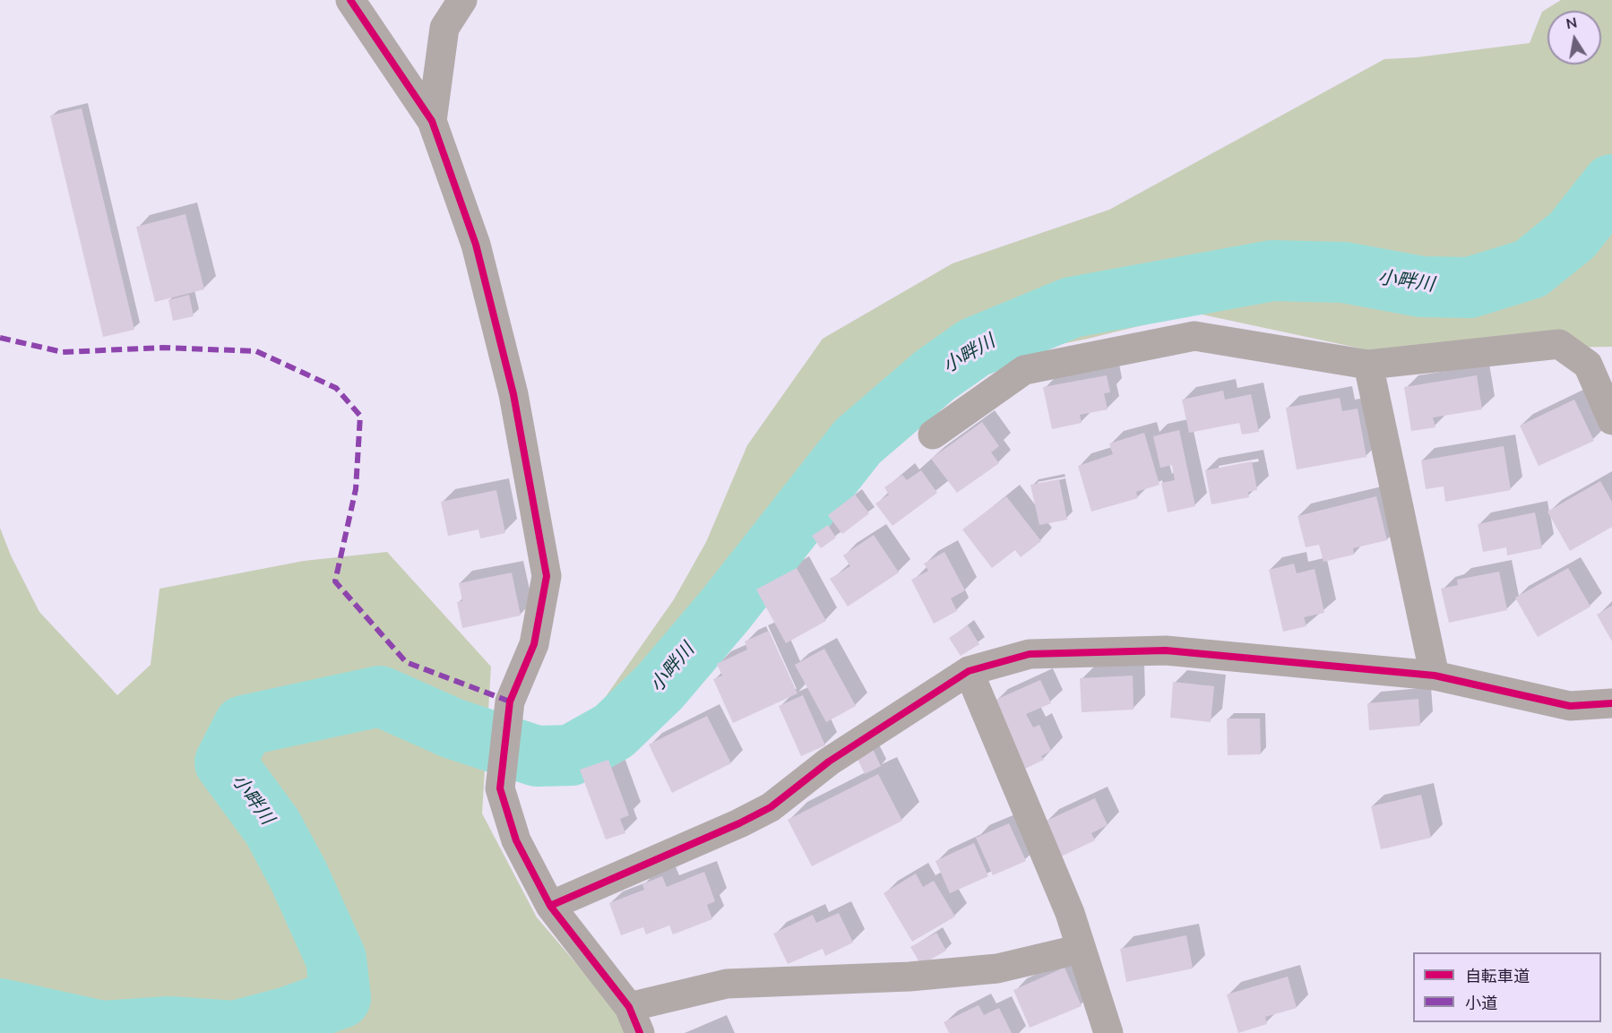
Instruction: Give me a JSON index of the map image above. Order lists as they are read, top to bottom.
{
  "water": ["小畔川"],
  "legend": ["自転車道", "小道"],
  "north": "top"
}
